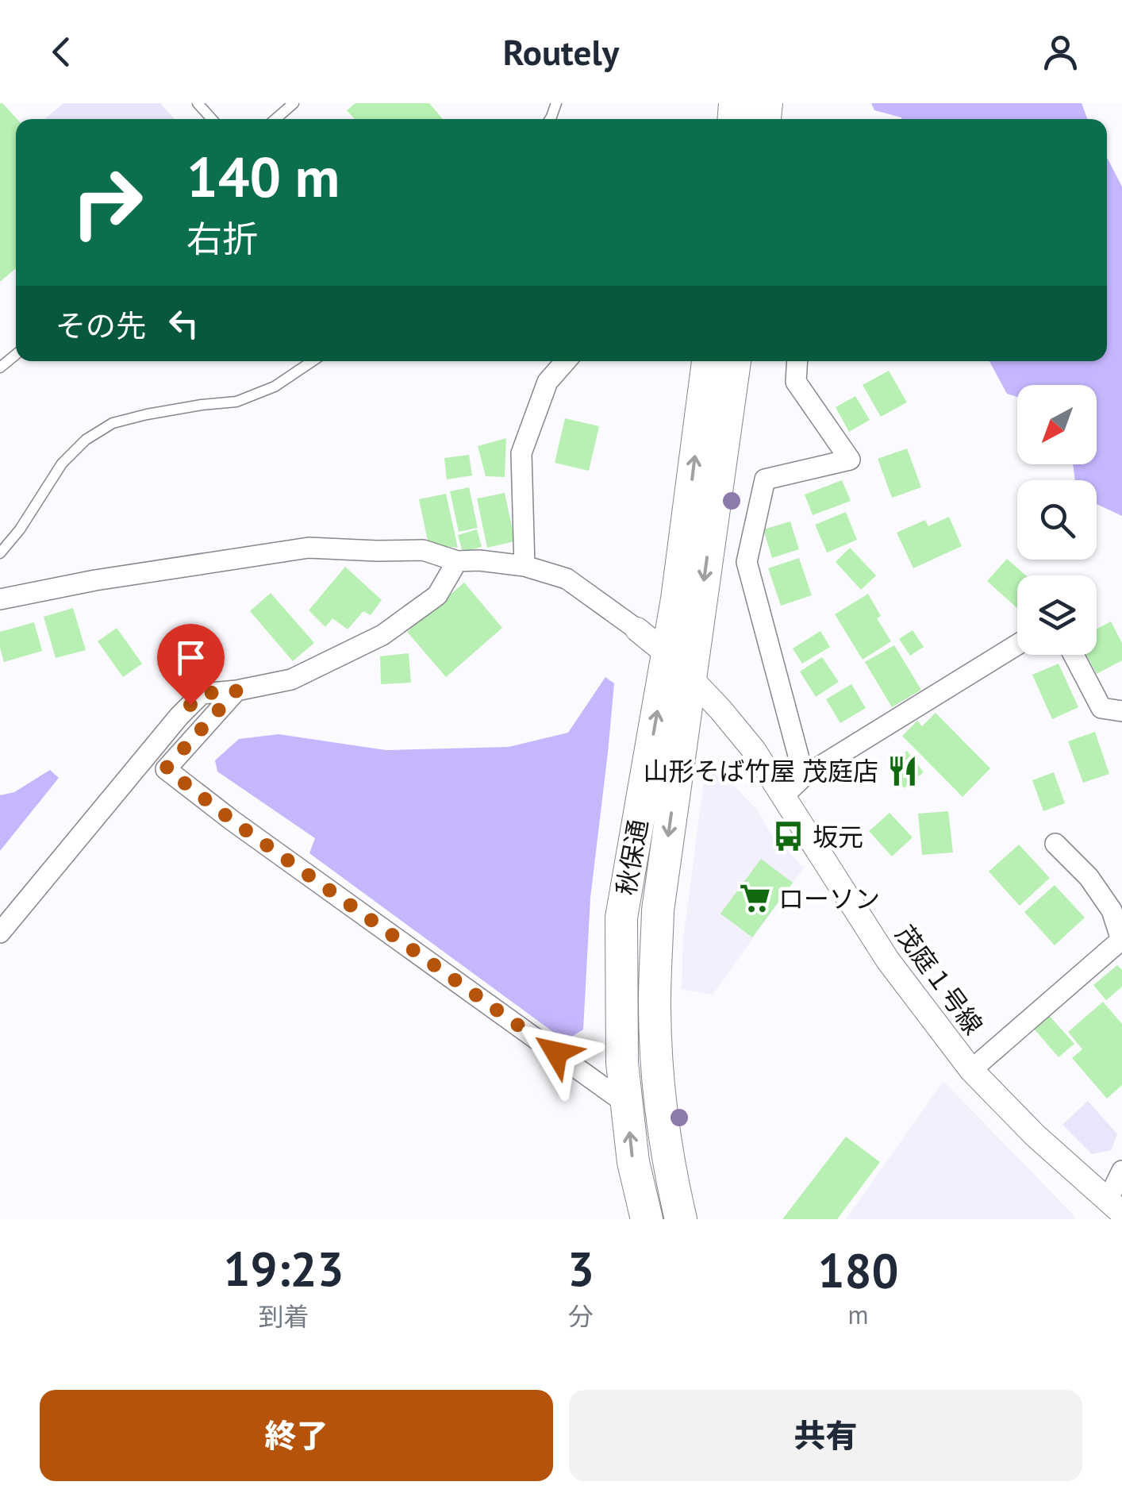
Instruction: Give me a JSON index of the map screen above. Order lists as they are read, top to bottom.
{
  "streets": {
    "highway": ["秋保通"],
    "street": ["茂庭１号線"]
  },
  "crossings": [
    ["秋保通", "茂庭１号線"]
  ],
  "places": {
    "restaurant": ["山形そば竹屋 茂庭店"],
    "bus stop": ["坂元"],
    "supermarket": ["ローソン"]
  },
  "north": "bottom left",
  "page": {
    "header": "Routely",
    "turn": ["140 m", "右折"],
    "then": "その先",
    "eta": [
      "19:23",
      "到着",
      "3",
      "分",
      "180",
      "m"
    ],
    "buttons": ["終了", "共有"]
  }
}
